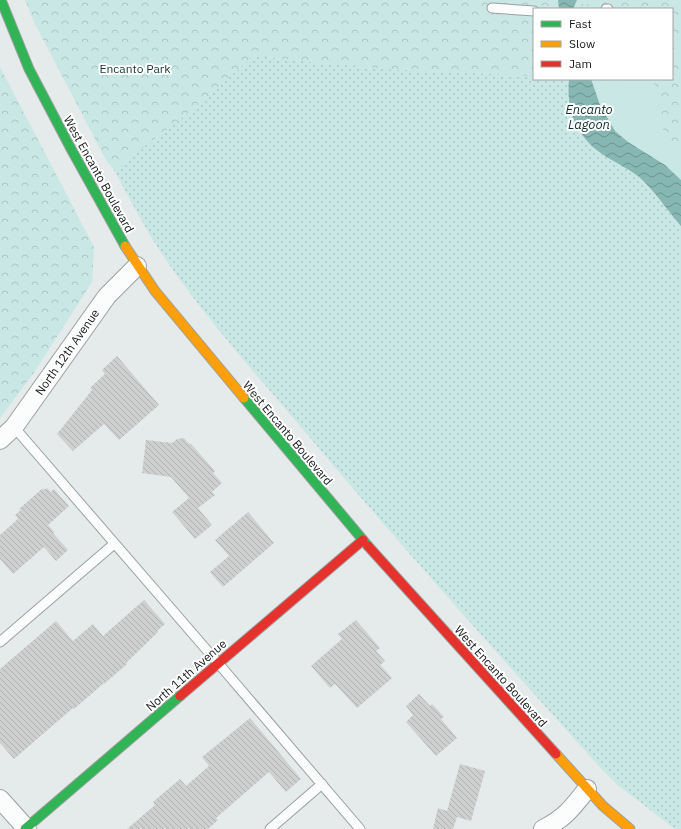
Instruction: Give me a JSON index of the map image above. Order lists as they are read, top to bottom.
{
  "streets": {
    "street": ["West Encanto Boulevard", "North 12th Avenue", "North 11th Avenue"]
  },
  "crossings": [
    ["West Encanto Boulevard", "North 12th Avenue"],
    ["West Encanto Boulevard", "North 11th Avenue"]
  ],
  "water": ["Encanto Lagoon"],
  "parks": ["Encanto Park"],
  "legend": ["Fast", "Slow", "Jam"]
}
